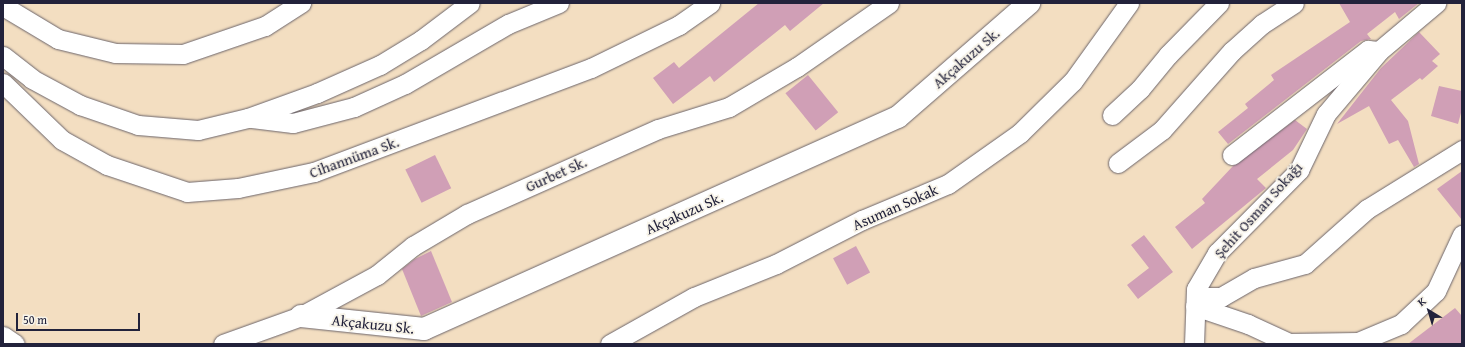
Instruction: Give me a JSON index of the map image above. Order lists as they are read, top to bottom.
{
  "streets": {
    "main road": ["Akçakuzu Sk."],
    "street": [
      "Cihannüma Sk.",
      "Gurbet Sk.",
      "Asuman Sokak",
      "Şehit Osman Sokağı"
    ]
  },
  "crossings": [
    ["Akçakuzu Sk.", "Gurbet Sk."]
  ],
  "scale_bar": "50 m",
  "north": "top left"
}
